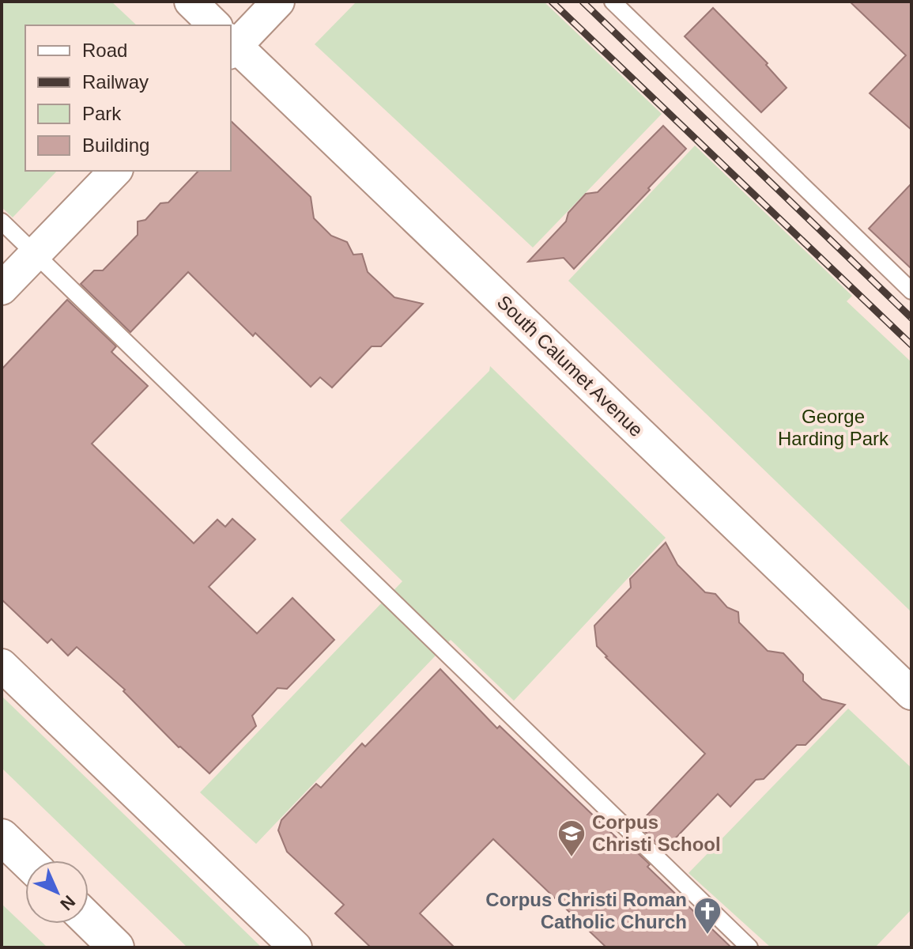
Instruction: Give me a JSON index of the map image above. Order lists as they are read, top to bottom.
{
  "streets": {
    "street": ["South Calumet Avenue"]
  },
  "parks": ["George Harding Park"],
  "places": {
    "school or university": ["Corpus Christi School"],
    "church": ["Corpus Christi Roman Catholic Church"]
  },
  "legend": [
    "Road",
    "Railway",
    "Park",
    "Building"
  ],
  "north": "bottom right"
}
